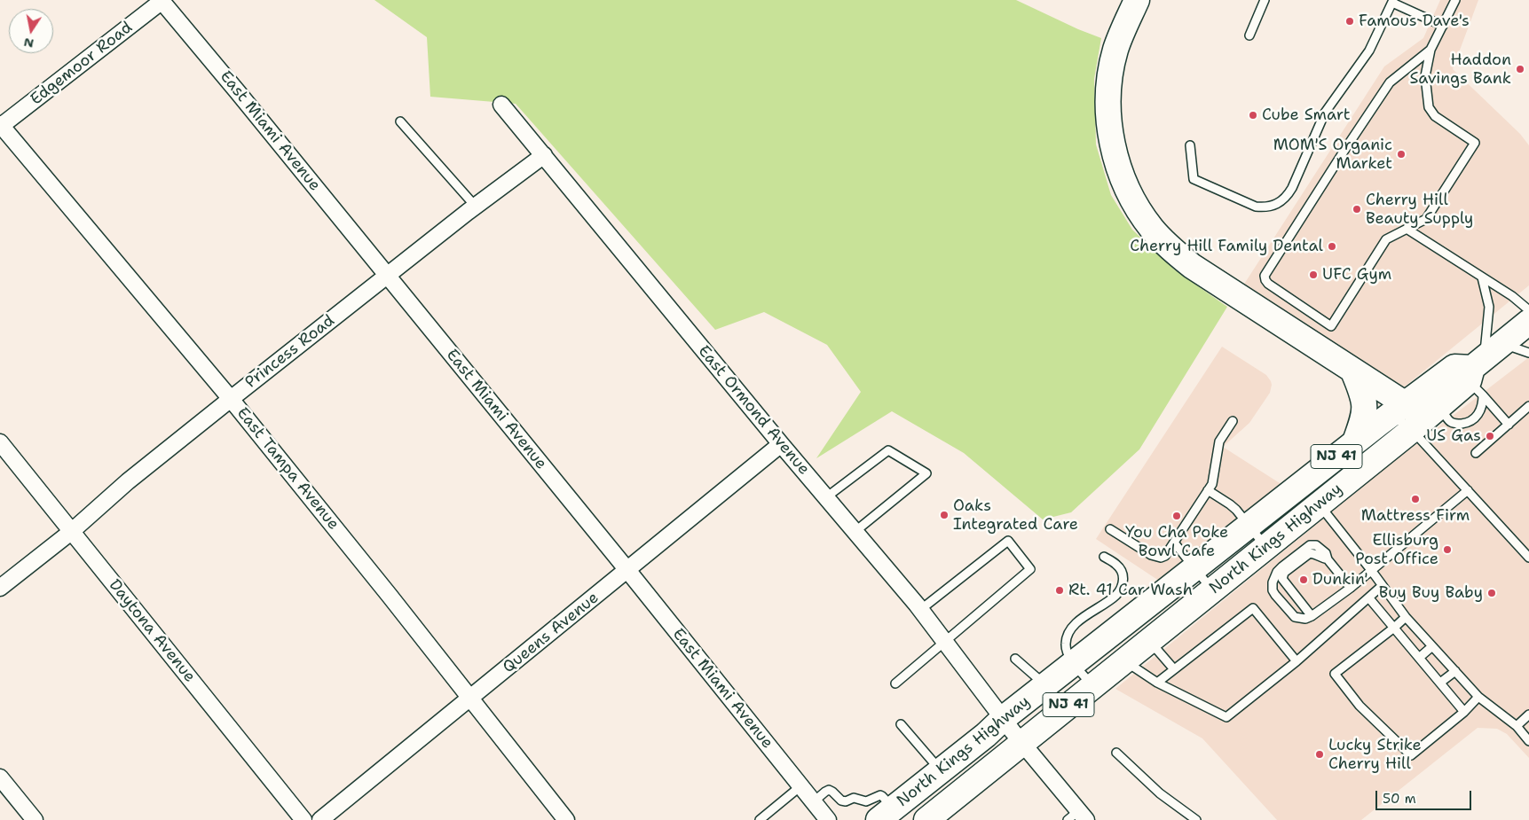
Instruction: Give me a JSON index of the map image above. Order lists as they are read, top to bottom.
{
  "streets": {
    "main road": ["NJ 41", "North Kings Highway"],
    "street": [
      "Edgemoor Road",
      "East Miami Avenue",
      "Princess Road",
      "East Ormond Avenue",
      "East Tampa Avenue",
      "Daytona Avenue",
      "Queens Avenue"
    ]
  },
  "crossings": [
    ["Edgemoor Road", "East Miami Avenue"],
    ["Edgemoor Road", "East Tampa Avenue"],
    ["East Miami Avenue", "Princess Road"],
    ["East Miami Avenue", "Queens Avenue"],
    ["Princess Road", "East Ormond Avenue"],
    ["Princess Road", "East Tampa Avenue"],
    ["Princess Road", "Daytona Avenue"],
    ["East Ormond Avenue", "North Kings Highway"],
    ["East Ormond Avenue", "Queens Avenue"],
    ["East Tampa Avenue", "Queens Avenue"]
  ],
  "places": [
    "Famous Dave's",
    "Haddon Savings Bank",
    "Cube Smart",
    "MOM'S Organic Market",
    "Cherry Hill Beauty Supply",
    "Cherry Hill Family Dental",
    "UFC Gym",
    "US Gas",
    "Mattress Firm",
    "Oaks Integrated Care",
    "You Cha Poke Bowl Cafe",
    "Ellisburg Post Office",
    "Dunkin'",
    "Rt. 41 Car Wash",
    "Buy Buy Baby",
    "Lucky Strike Cherry Hill"
  ],
  "scale_bar": "50 m",
  "north": "bottom"
}
